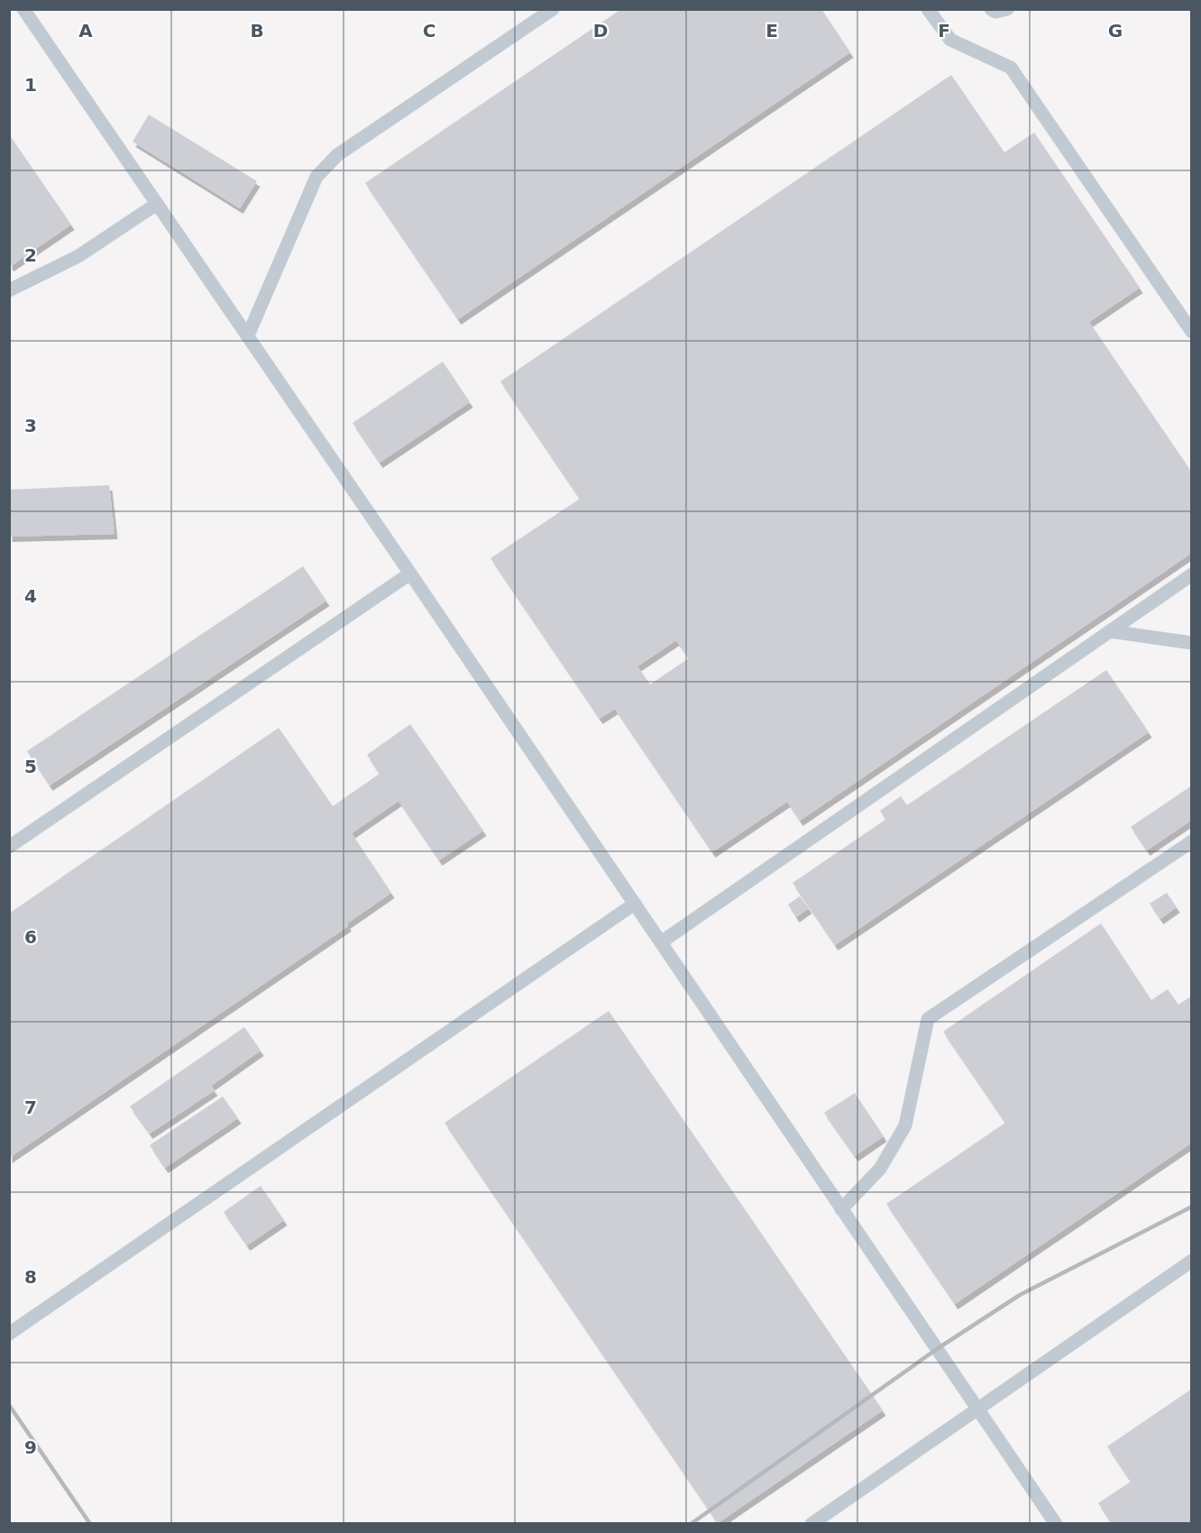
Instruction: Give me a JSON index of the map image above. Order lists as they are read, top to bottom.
{
  "grid": {
    "columns": [
      "A",
      "B",
      "C",
      "D",
      "E",
      "F",
      "G"
    ],
    "rows": [
      "1",
      "2",
      "3",
      "4",
      "5",
      "6",
      "7",
      "8",
      "9"
    ]
  }
}
